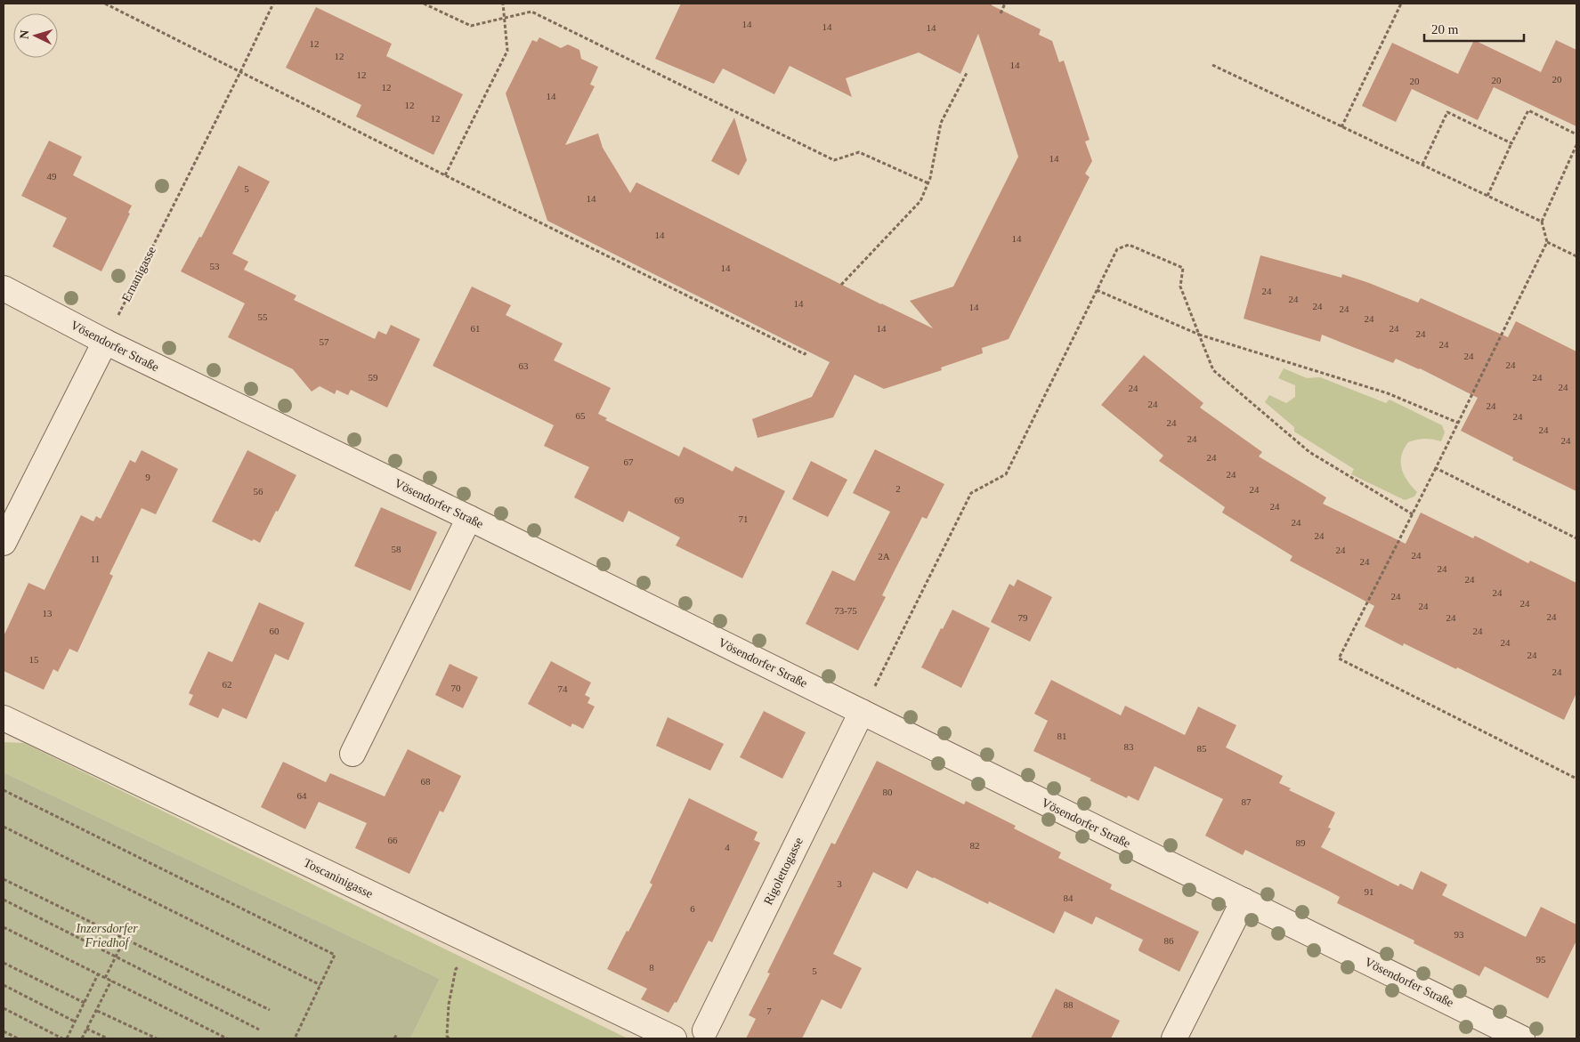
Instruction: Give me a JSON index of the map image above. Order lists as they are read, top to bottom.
{
  "streets": {
    "street": ["Vösendorfer Straße", "Rigolettogasse", "Toscaninigasse"],
    "path": ["Ernanigasse"]
  },
  "crossings": [
    ["Ernanigasse", "Vösendorfer Straße"],
    ["Vösendorfer Straße", "Rigolettogasse"]
  ],
  "parks": ["Inzersdorfer Friedhof"],
  "house_numbers": [
    "14",
    "14",
    "14",
    "12",
    "12",
    "14",
    "12",
    "20",
    "20",
    "20",
    "12",
    "14",
    "12",
    "12",
    "14",
    "49",
    "5",
    "14",
    "14",
    "14",
    "53",
    "14",
    "24",
    "24",
    "14",
    "24",
    "14",
    "24",
    "55",
    "24",
    "61",
    "14",
    "24",
    "24",
    "57",
    "24",
    "24",
    "24",
    "63",
    "59",
    "24",
    "24",
    "24",
    "24",
    "24",
    "65",
    "24",
    "24",
    "24",
    "24",
    "24",
    "24",
    "67",
    "24",
    "9",
    "2",
    "24",
    "56",
    "69",
    "24",
    "71",
    "24",
    "24",
    "58",
    "24",
    "24",
    "2A",
    "11",
    "24",
    "24",
    "24",
    "24",
    "24",
    "24",
    "24",
    "73-75",
    "13",
    "24",
    "79",
    "24",
    "60",
    "24",
    "24",
    "24",
    "15",
    "24",
    "62",
    "70",
    "74",
    "81",
    "83",
    "85",
    "68",
    "80",
    "64",
    "87",
    "66",
    "89",
    "82",
    "4",
    "3",
    "91",
    "84",
    "6",
    "93",
    "86",
    "95",
    "8",
    "5",
    "88",
    "7"
  ],
  "scale_bar": "20 m",
  "north": "left"
}
